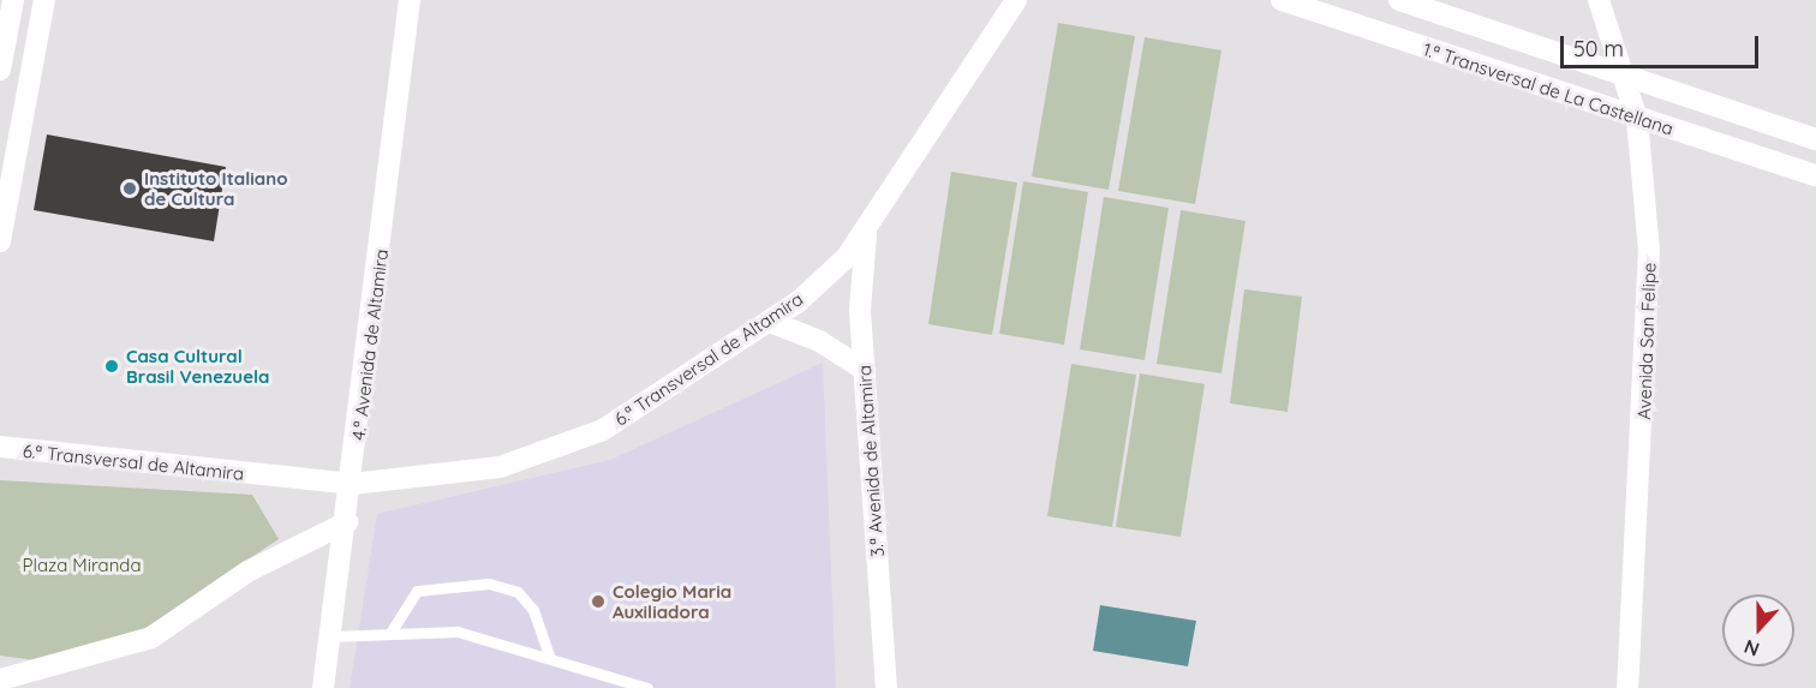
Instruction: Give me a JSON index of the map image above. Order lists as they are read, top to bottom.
{
  "streets": {
    "street": [
      "1.ª Transversal de La Castellana",
      "Avenida San Felipe",
      "4.ª Avenida de Altamira",
      "6.ª Transversal de Altamira",
      "3.ª Avenida de Altamira"
    ]
  },
  "crossings": [
    ["1.ª Transversal de La Castellana", "Avenida San Felipe"],
    ["4.ª Avenida de Altamira", "6.ª Transversal de Altamira"],
    ["6.ª Transversal de Altamira", "3.ª Avenida de Altamira"]
  ],
  "parks": ["Plaza Miranda"],
  "places": ["Instituto Italiano de Cultura", "Casa Cultural Brasil Venezuela", "Colegio Maria Auxiliadora"],
  "scale_bar": "50 m",
  "north": "bottom"
}
